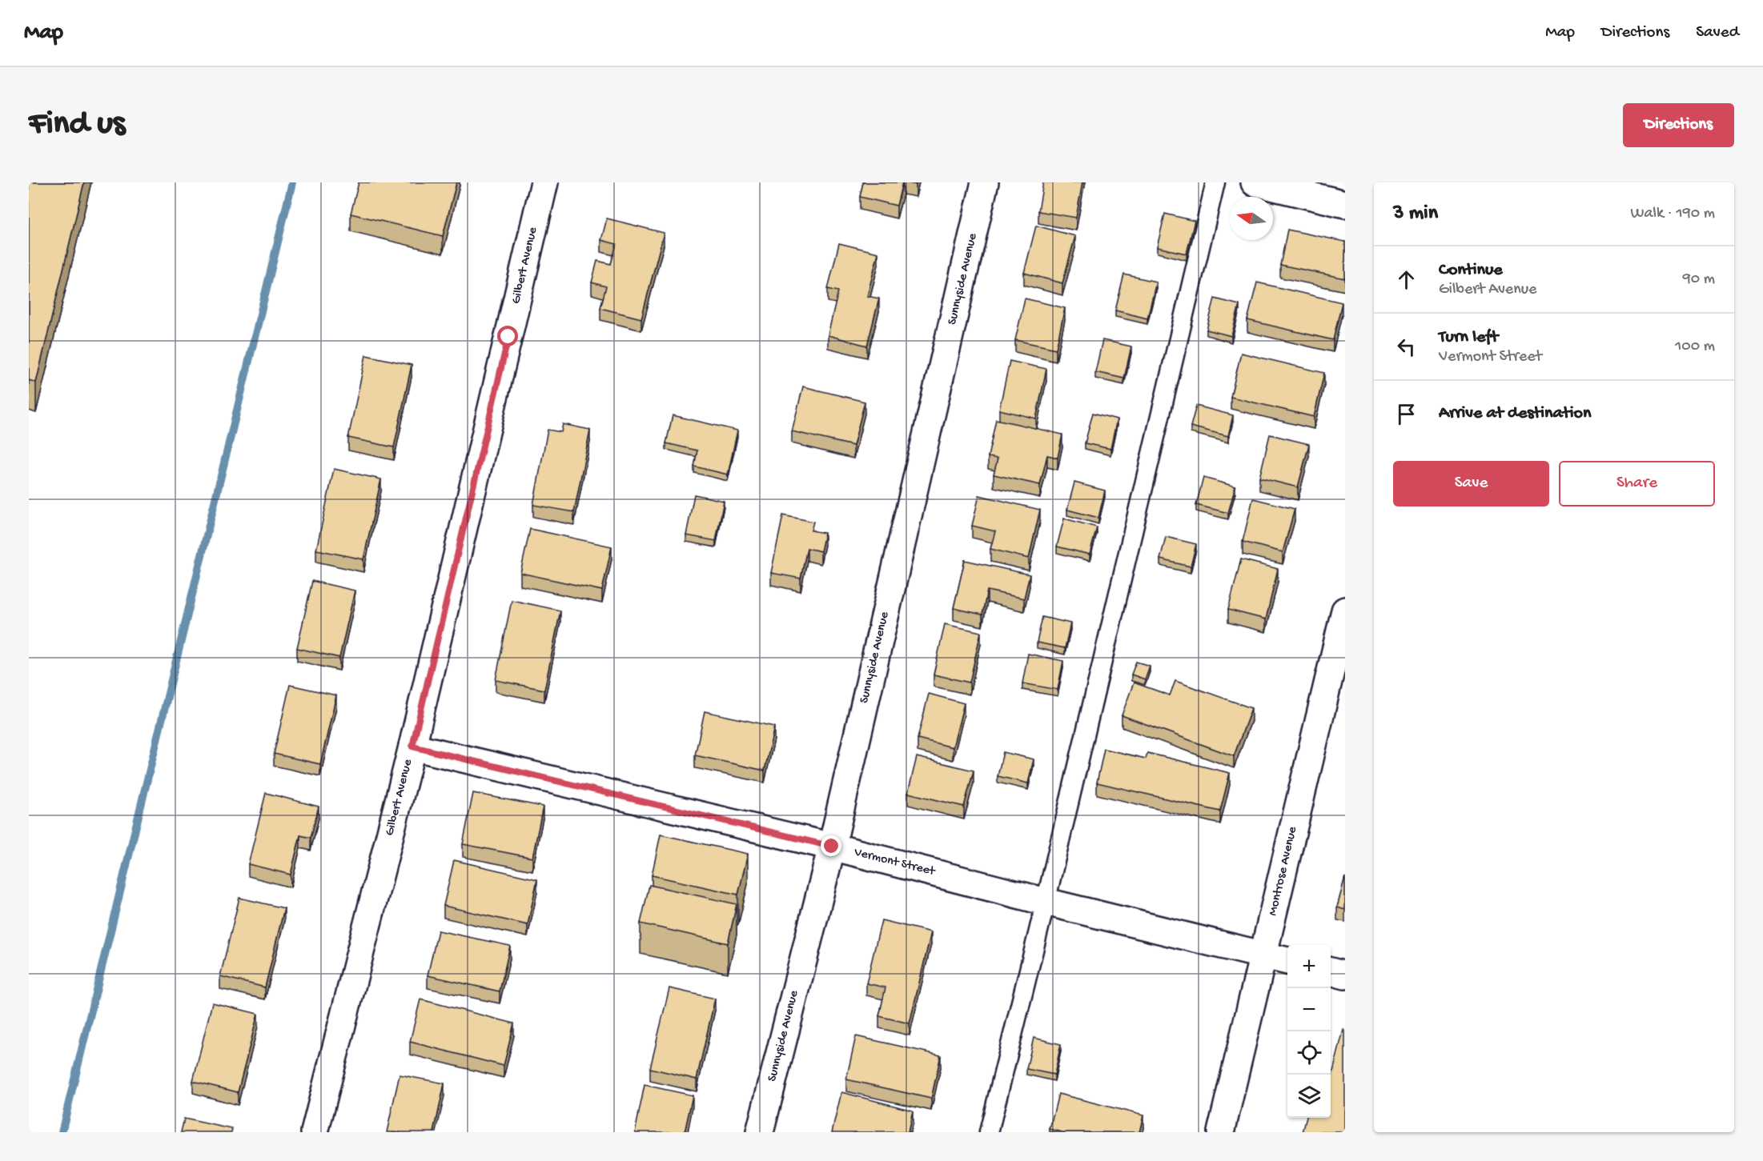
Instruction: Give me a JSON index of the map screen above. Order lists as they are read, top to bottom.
{
  "streets": {
    "street": [
      "Gilbert Avenue",
      "Sunnyside Avenue",
      "Vermont Street",
      "Montrose Avenue"
    ]
  },
  "crossings": [
    ["Gilbert Avenue", "Vermont Street"],
    ["Sunnyside Avenue", "Vermont Street"],
    ["Vermont Street", "Montrose Avenue"]
  ],
  "north": "left",
  "page": {
    "header": "Map",
    "nav": ["Map", "Directions", "Saved"],
    "buttons": [
      "Directions",
      ["Save", "Share"]
    ],
    "title": "Find us",
    "heading": ["3 min", "Walk · 190 m"],
    "list": [
      ["Continue", "Gilbert Avenue", "90 m"],
      ["Turn left", "Vermont Street", "100 m"],
      "Arrive at destination"
    ],
    "map_buttons": ["+", "−"]
  }
}
